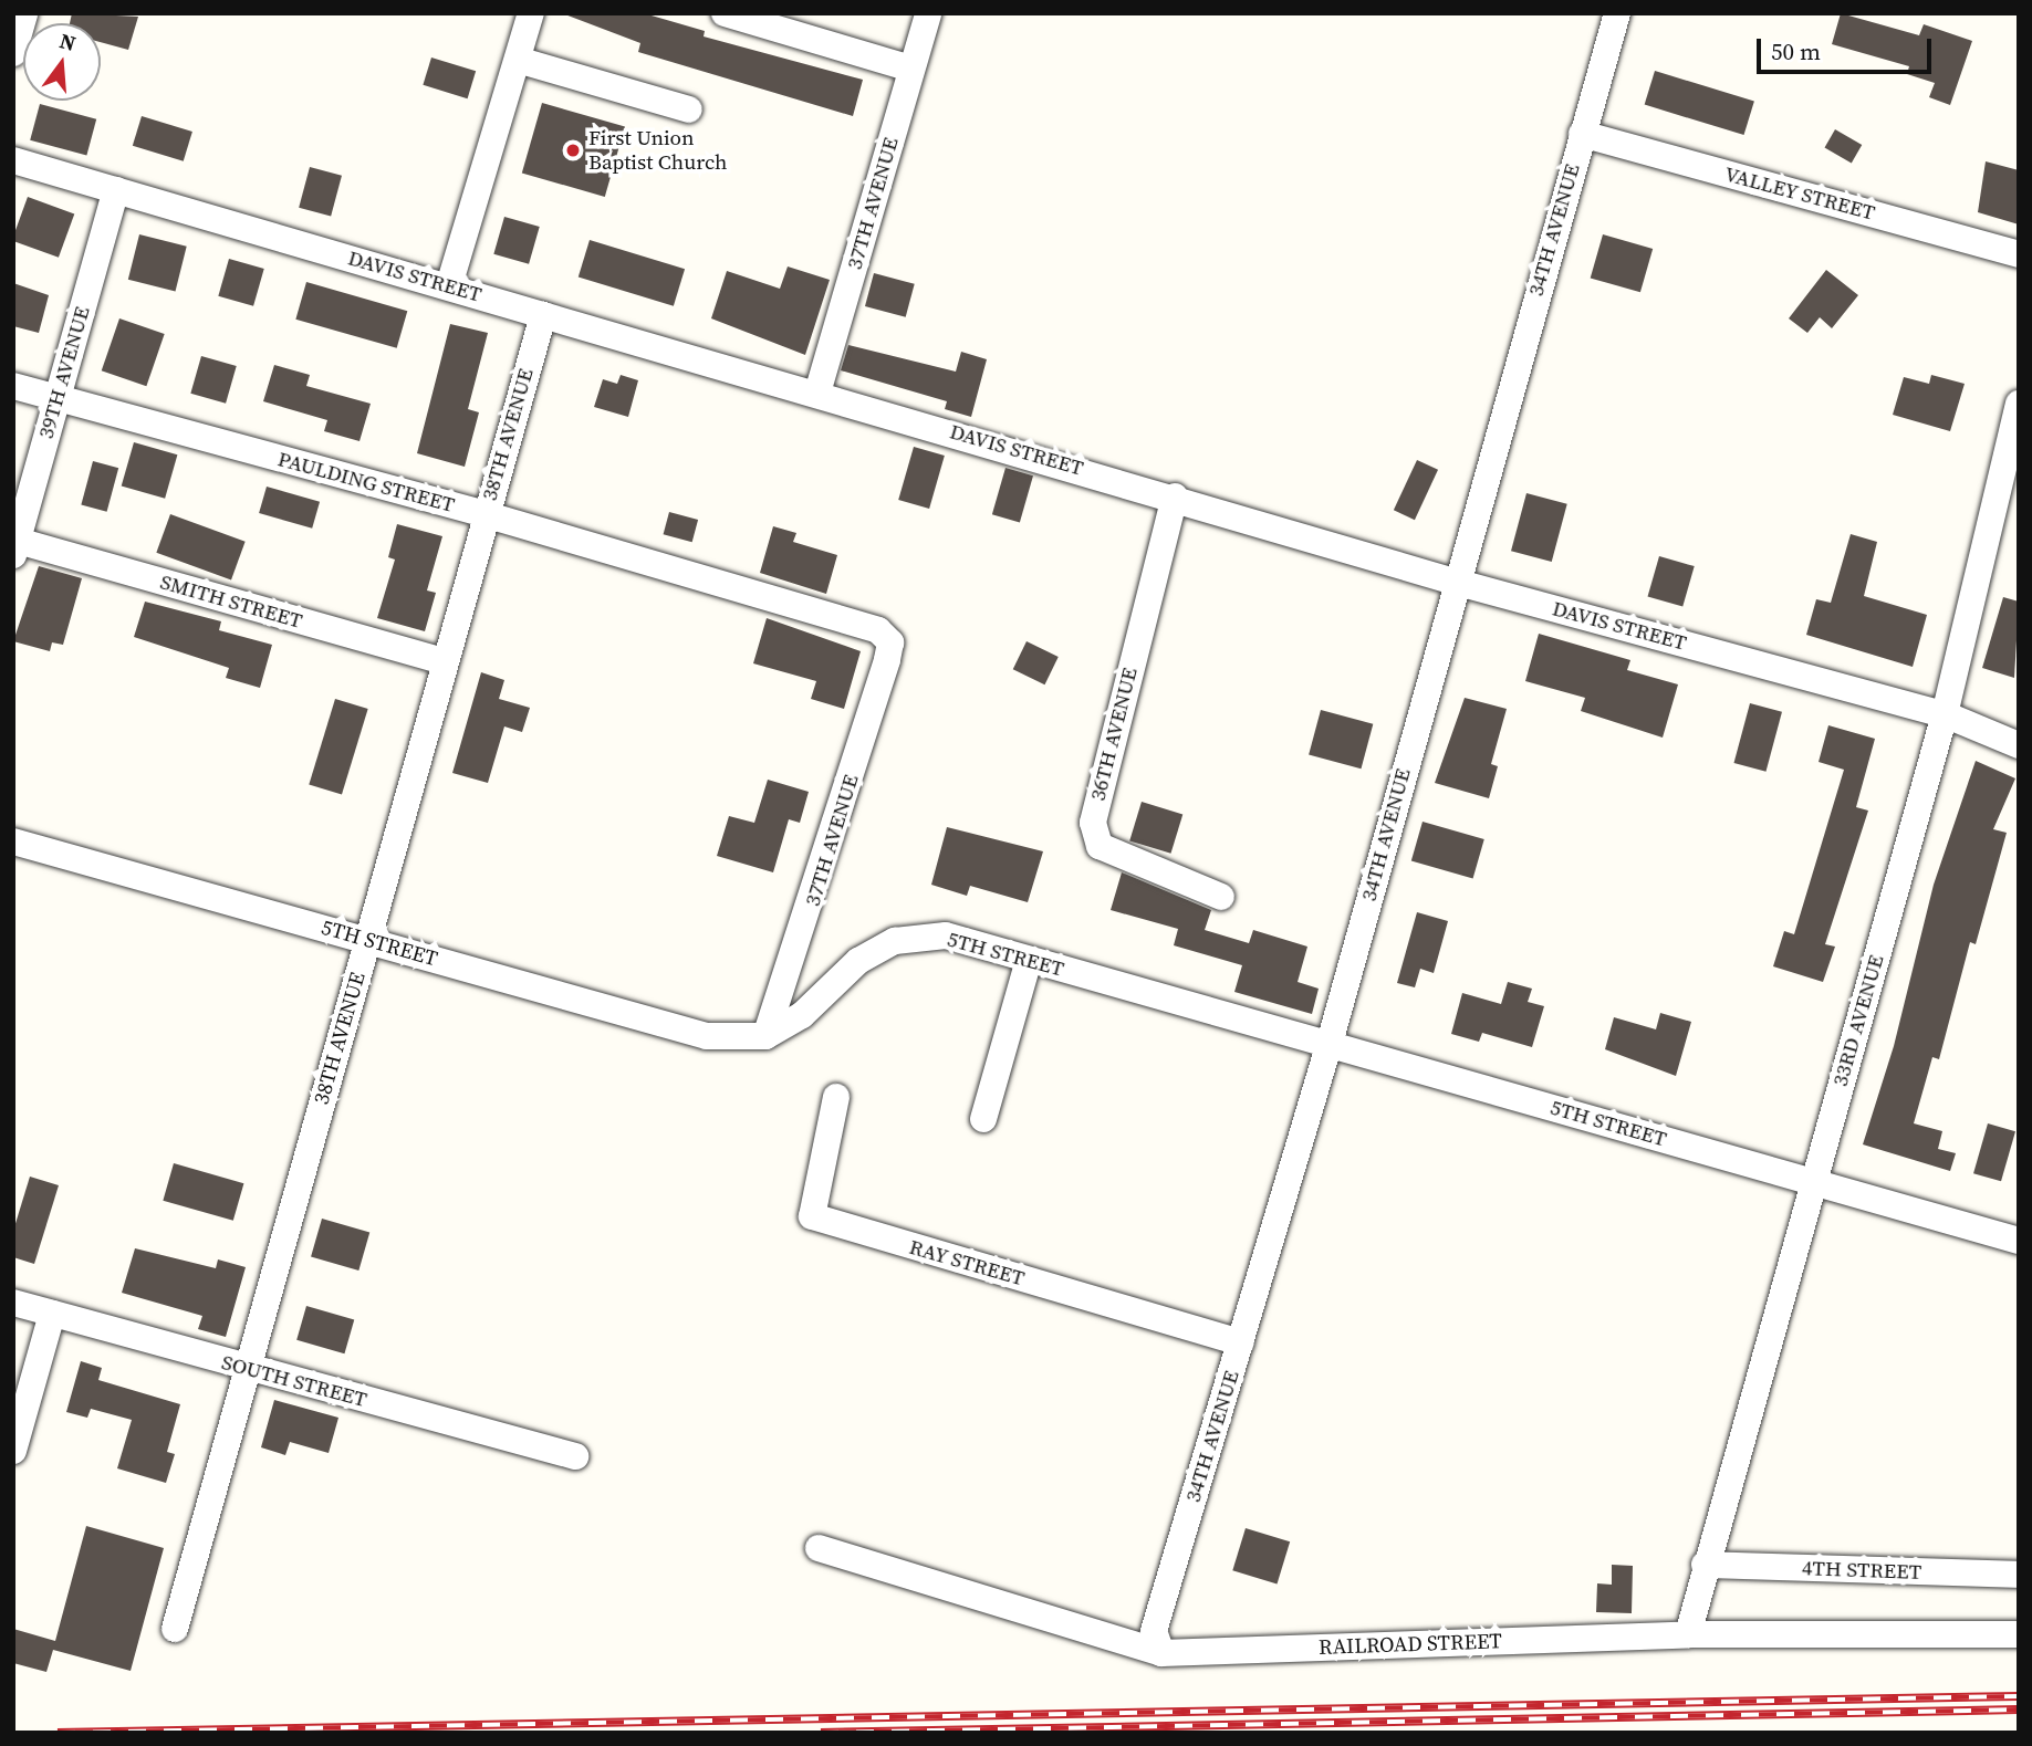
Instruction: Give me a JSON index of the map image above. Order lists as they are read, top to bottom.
{
  "streets": {
    "street": [
      "VALLEY STREET",
      "37TH AVENUE",
      "34TH AVENUE",
      "DAVIS STREET",
      "39TH AVENUE",
      "38TH AVENUE",
      "PAULDING STREET",
      "SMITH STREET",
      "36TH AVENUE",
      "5TH STREET",
      "33RD AVENUE",
      "RAY STREET",
      "SOUTH STREET",
      "4TH STREET",
      "RAILROAD STREET"
    ]
  },
  "crossings": [
    ["VALLEY STREET", "34TH AVENUE"],
    ["37TH AVENUE", "DAVIS STREET"],
    ["37TH AVENUE", "PAULDING STREET"],
    ["37TH AVENUE", "5TH STREET"],
    ["34TH AVENUE", "DAVIS STREET"],
    ["34TH AVENUE", "5TH STREET"],
    ["34TH AVENUE", "RAY STREET"],
    ["34TH AVENUE", "RAILROAD STREET"],
    ["DAVIS STREET", "39TH AVENUE"],
    ["DAVIS STREET", "38TH AVENUE"],
    ["DAVIS STREET", "36TH AVENUE"],
    ["DAVIS STREET", "33RD AVENUE"],
    ["39TH AVENUE", "PAULDING STREET"],
    ["39TH AVENUE", "SMITH STREET"],
    ["38TH AVENUE", "PAULDING STREET"],
    ["38TH AVENUE", "SMITH STREET"],
    ["38TH AVENUE", "5TH STREET"],
    ["38TH AVENUE", "SOUTH STREET"],
    ["5TH STREET", "33RD AVENUE"],
    ["33RD AVENUE", "4TH STREET"],
    ["33RD AVENUE", "RAILROAD STREET"]
  ],
  "places": ["First Union Baptist Church"],
  "scale_bar": "50 m",
  "north": "top"
}
